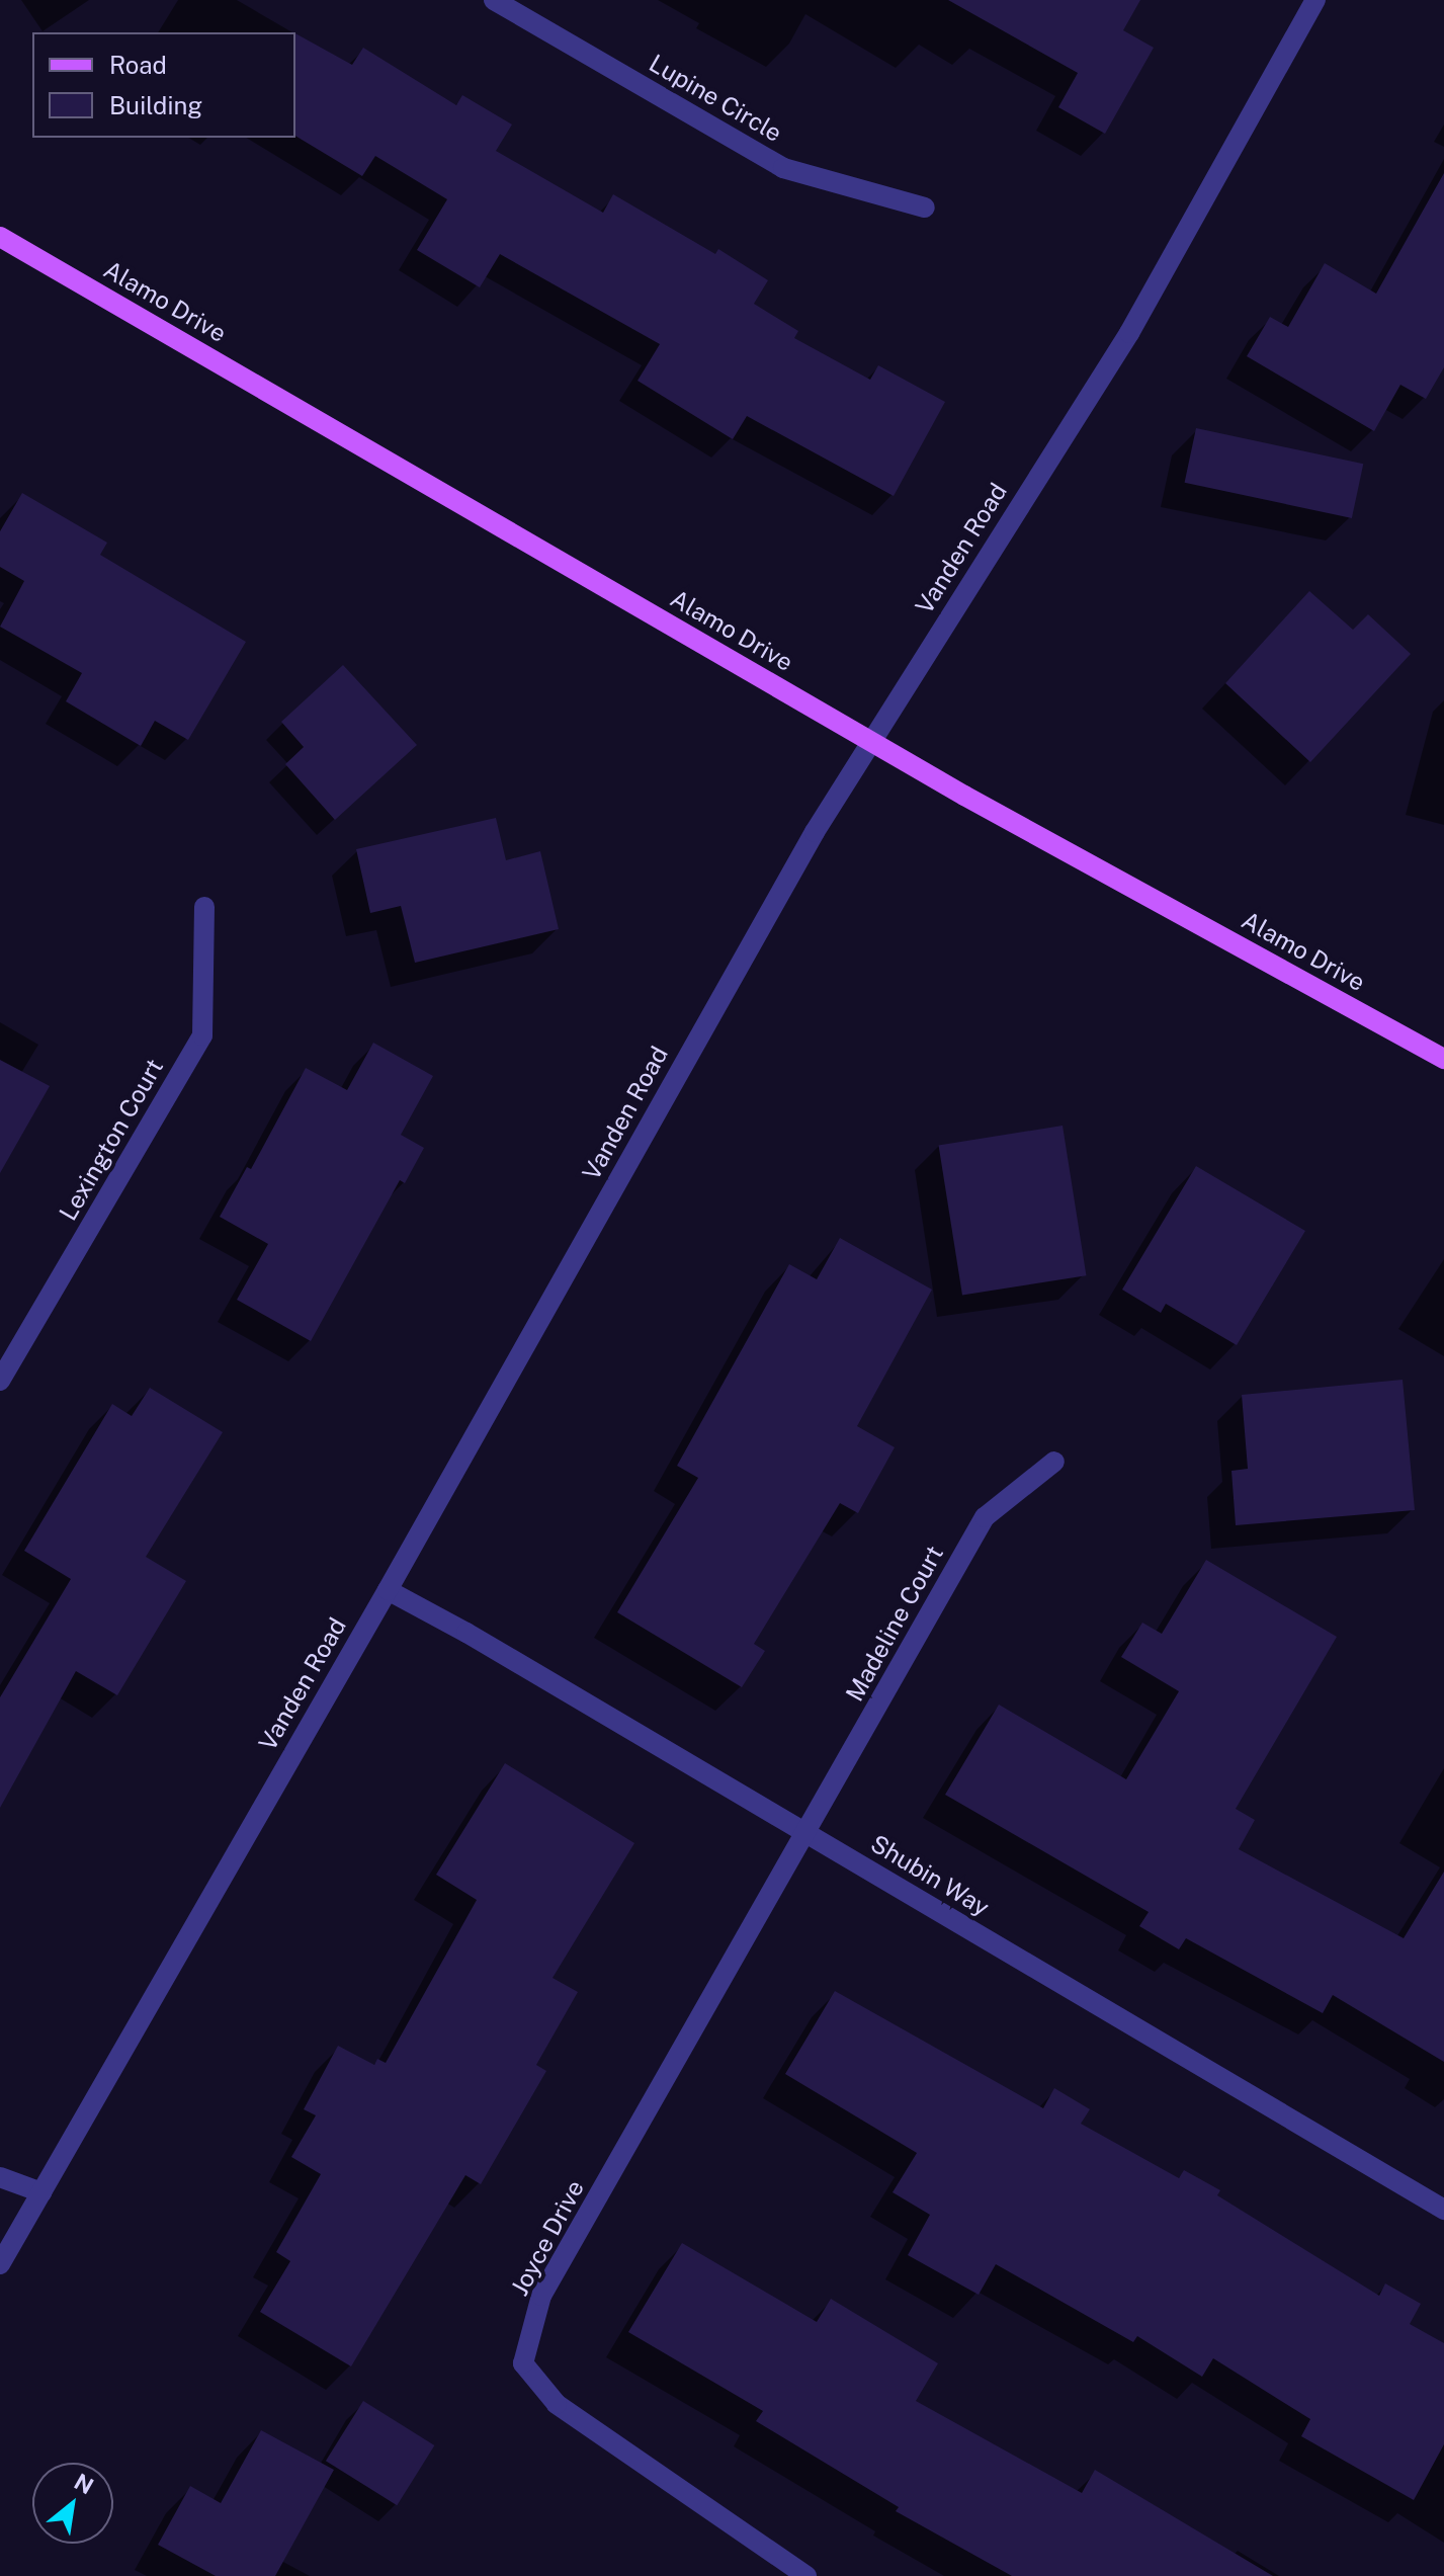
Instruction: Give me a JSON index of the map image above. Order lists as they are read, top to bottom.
{
  "streets": {
    "main road": ["Alamo Drive"],
    "street": [
      "Lupine Circle",
      "Vanden Road",
      "Lexington Court",
      "Madeline Court",
      "Shubin Way",
      "Joyce Drive"
    ]
  },
  "crossings": [
    ["Alamo Drive", "Vanden Road"],
    ["Vanden Road", "Shubin Way"],
    ["Madeline Court", "Shubin Way"],
    ["Madeline Court", "Joyce Drive"],
    ["Shubin Way", "Joyce Drive"]
  ],
  "legend": ["Road", "Building"],
  "north": "top right"
}
